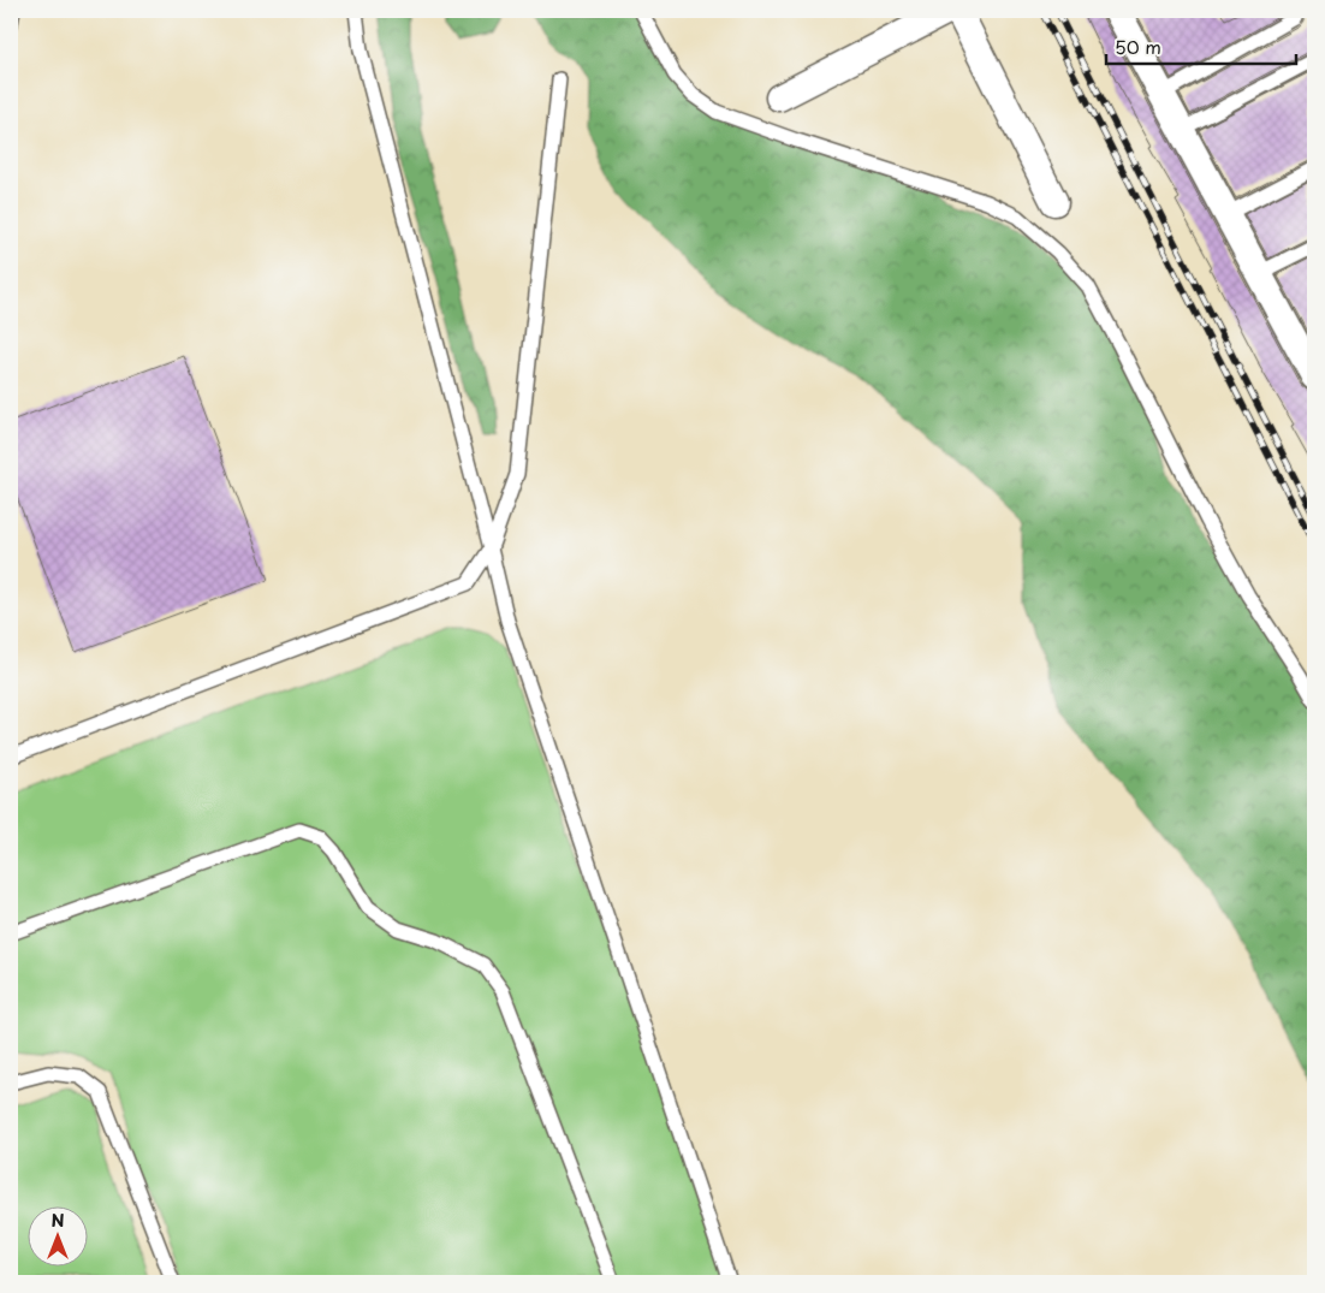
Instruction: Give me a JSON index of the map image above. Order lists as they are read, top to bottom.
{
  "scale_bar": "50 m",
  "north": "top"
}
